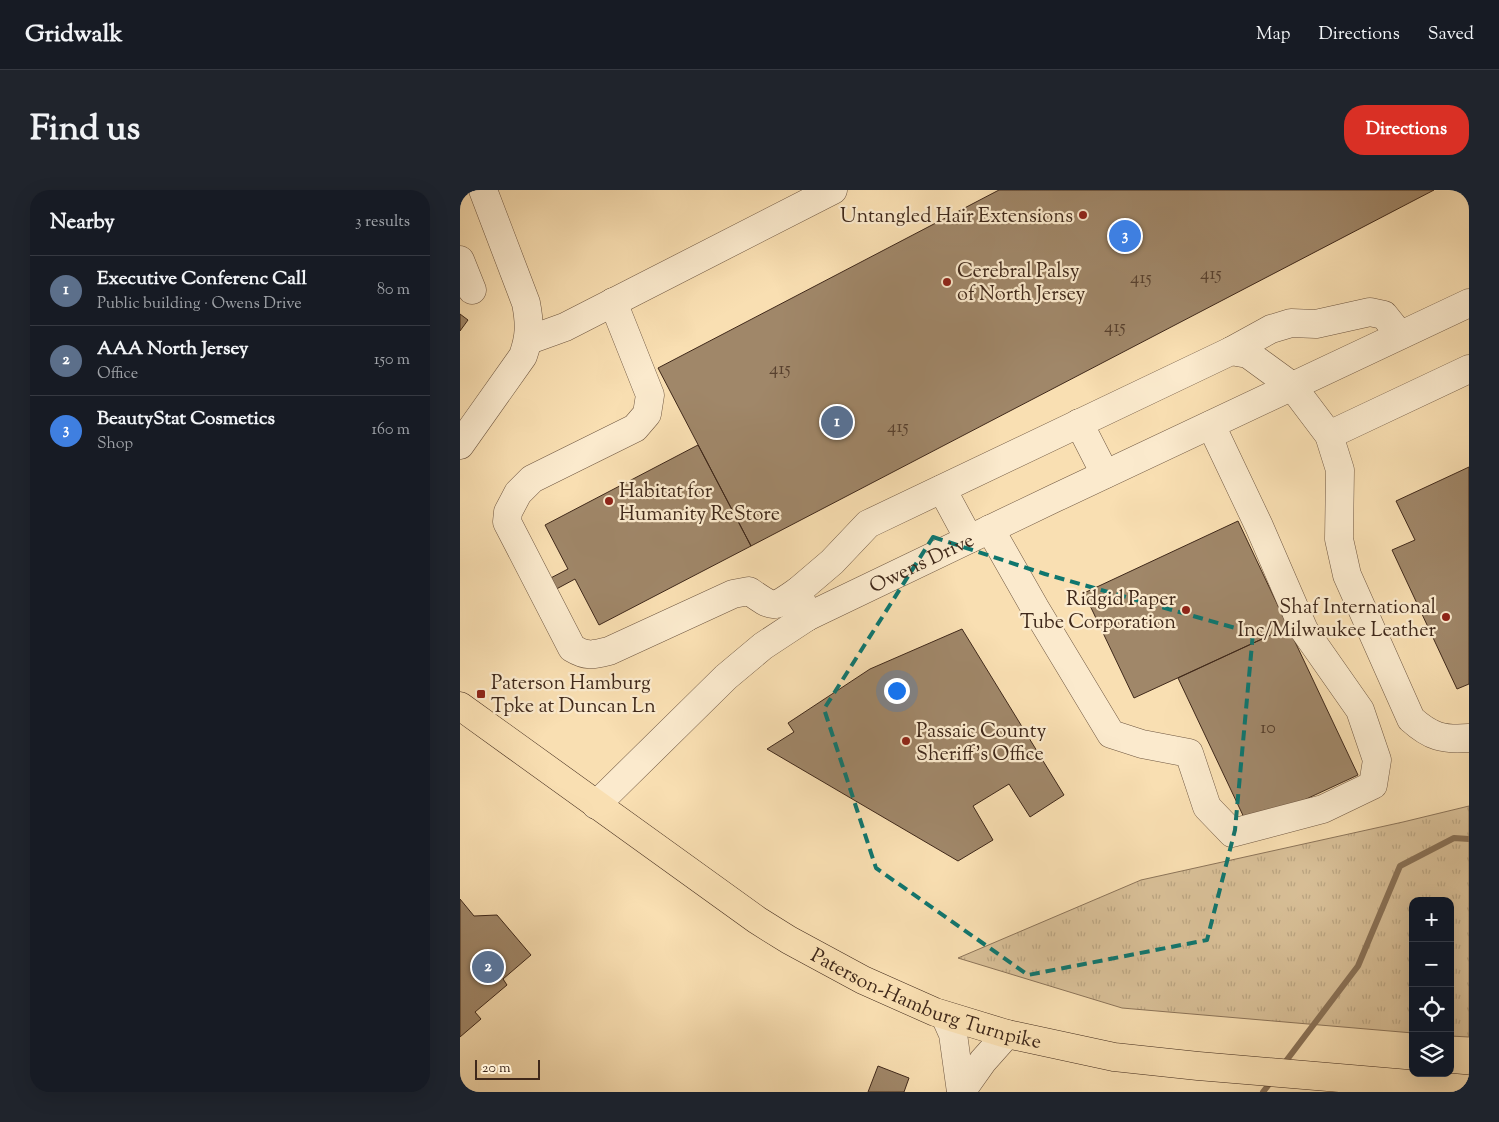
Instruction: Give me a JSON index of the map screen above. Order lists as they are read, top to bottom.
{
  "streets": {
    "main road": ["Paterson-Hamburg Turnpike"],
    "street": ["Owens Drive"]
  },
  "crossings": [
    ["Owens Drive", "Paterson-Hamburg Turnpike"]
  ],
  "places": {
    "other": [
      "Untangled Hair Extensions",
      "Cerebral Palsy of North Jersey",
      "Habitat for Humanity ReStore",
      "Ridgid Paper Tube Corporation",
      "Shaf International Inc/Milwaukee Leather",
      "Passaic County Sheriff's Office"
    ],
    "transit": ["Paterson Hamburg Tpke at Duncan Ln"]
  },
  "house_numbers": [
    "415",
    "415",
    "415",
    "415",
    "415",
    "10"
  ],
  "scale_bar": "20 m",
  "page": {
    "header": "Gridwalk",
    "nav": ["Map", "Directions", "Saved"],
    "title": "Find us",
    "buttons": "Directions",
    "heading": ["Nearby", "3 results"],
    "pins": ["3", "1", "2"],
    "list": [
      {
        "mark": "1",
        "name": "Executive Conferenc Call",
        "note": "Public building · Owens Drive",
        "value": "80 m"
      },
      {
        "mark": "2",
        "name": "AAA North Jersey",
        "note": "Office",
        "value": "150 m"
      },
      {
        "mark": "3",
        "name": "BeautyStat Cosmetics",
        "note": "Shop",
        "value": "160 m"
      }
    ],
    "map_buttons": ["+", "−"],
    "scale": "20 m"
  }
}
